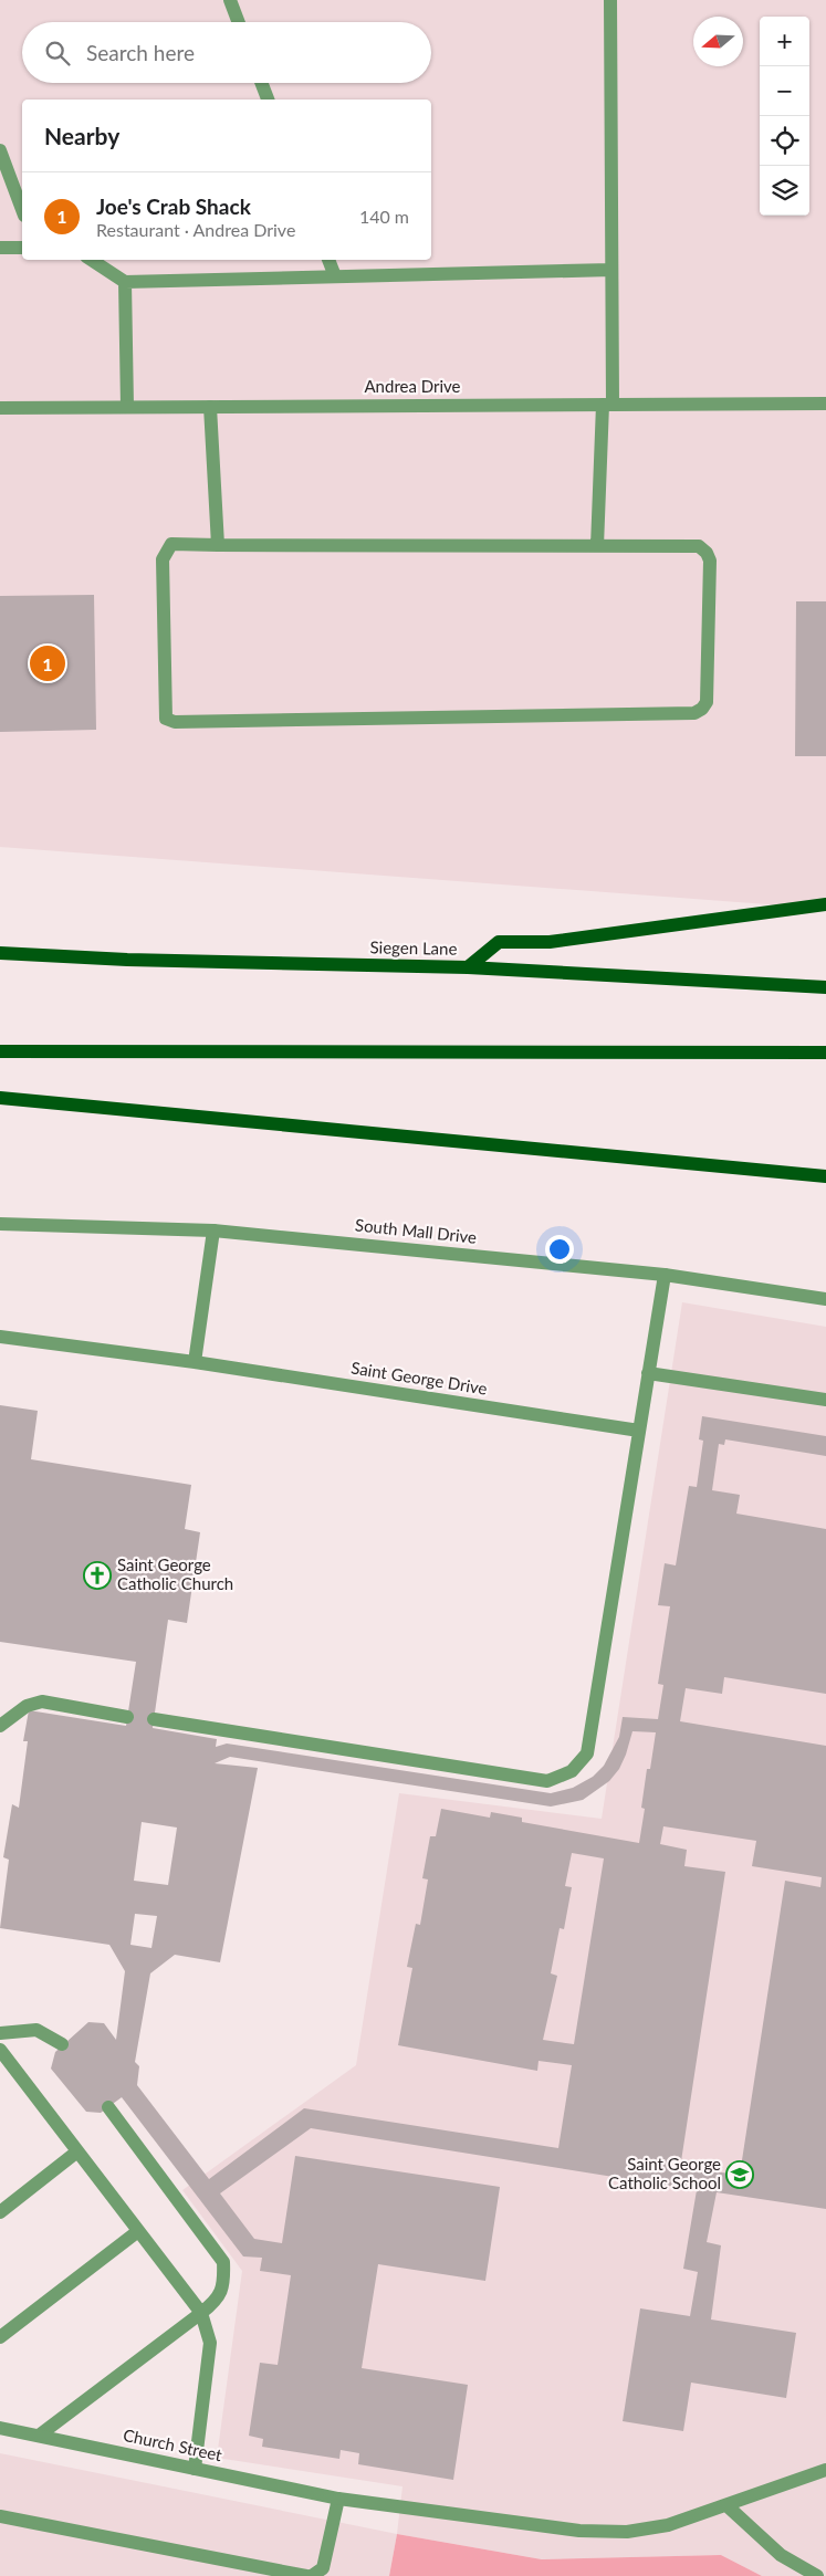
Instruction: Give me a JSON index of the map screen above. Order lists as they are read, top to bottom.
{
  "streets": {
    "main road": ["Siegen Lane"],
    "street": [
      "Andrea Drive",
      "South Mall Drive",
      "Saint George Drive",
      "Church Street"
    ]
  },
  "places": {
    "church": ["Saint George Catholic Church"],
    "school or university": ["Saint George Catholic School"]
  },
  "north": "left",
  "page": {
    "map_buttons": ["+", "−"],
    "search": "Search here",
    "heading": "Nearby",
    "list": [
      {
        "mark": "1",
        "name": "Joe's Crab Shack",
        "note": "Restaurant · Andrea Drive",
        "value": "140 m"
      }
    ],
    "pins": "1"
  }
}
